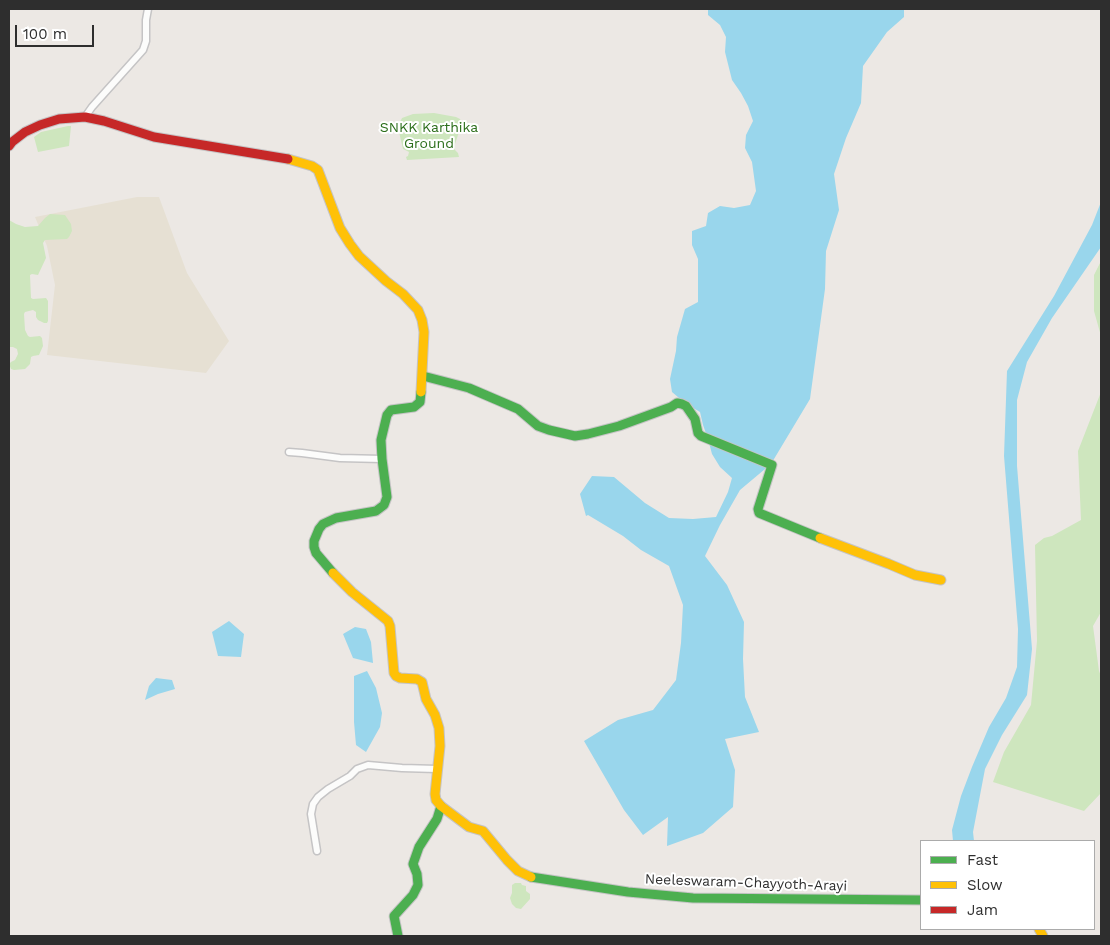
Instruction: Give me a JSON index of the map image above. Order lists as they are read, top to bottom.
{
  "streets": {
    "main road": ["Neeleswaram-Chayyoth-Arayi"]
  },
  "parks": ["SNKK Karthika Ground"],
  "legend": ["Fast", "Slow", "Jam"],
  "scale_bar": "100 m"
}
